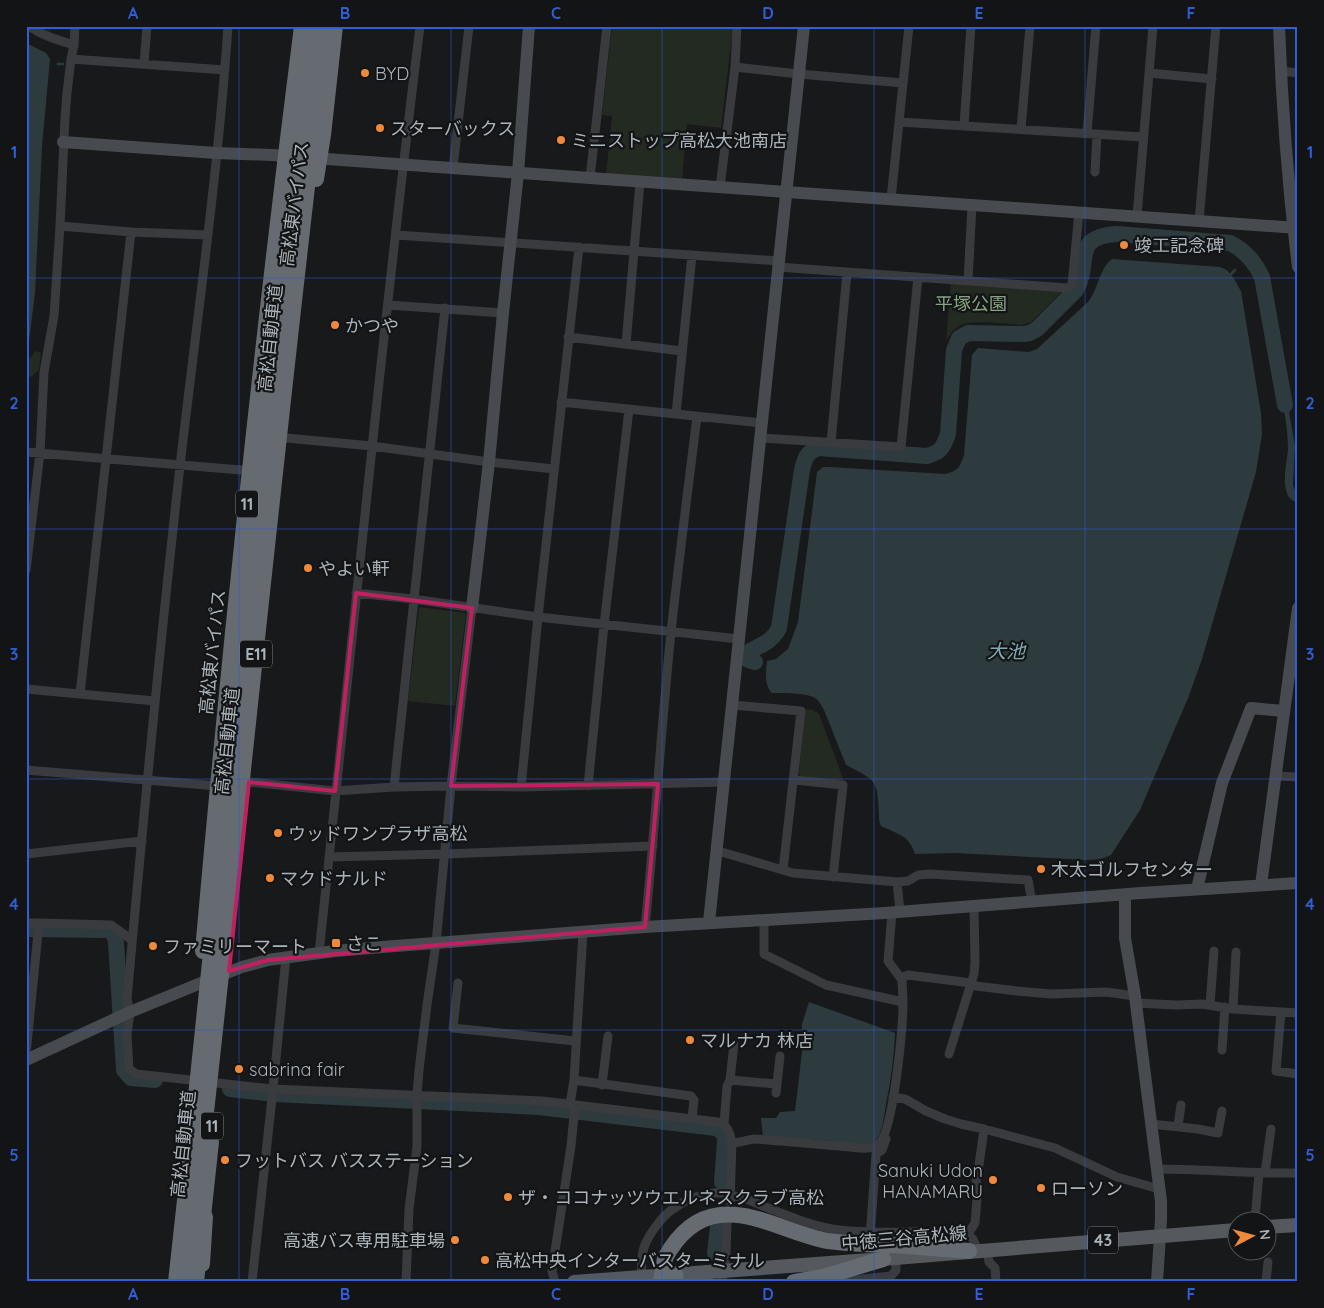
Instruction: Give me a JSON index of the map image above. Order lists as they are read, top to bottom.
{
  "streets": {
    "highway": [
      "高松東バイパス",
      "高松自動車道",
      "11",
      "E11"
    ],
    "main road": ["中徳三谷高松線", "43"]
  },
  "water": ["大池"],
  "parks": ["平塚公園"],
  "places": {
    "other": [
      "BYD",
      "スターバックス",
      "ミニストップ高松大池南店",
      "竣工記念碑",
      "かつや",
      "やよい軒",
      "ウッドワンプラザ高松",
      "木太ゴルフセンター",
      "マクドナルド",
      "ファミリーマート",
      "マルナカ 林店",
      "sabrina fair",
      "フットバス バスステーション",
      "Sanuki Udon HANAMARU",
      "ローソン",
      "ザ・ココナッツウエルネスクラブ高松",
      "高速バス専用駐車場",
      "高松中央インターバスターミナル"
    ],
    "transit": ["さこ"]
  },
  "north": "right",
  "grid": {
    "columns": [
      "A",
      "B",
      "C",
      "D",
      "E",
      "F"
    ],
    "rows": [
      "1",
      "2",
      "3",
      "4",
      "5"
    ]
  }
}
